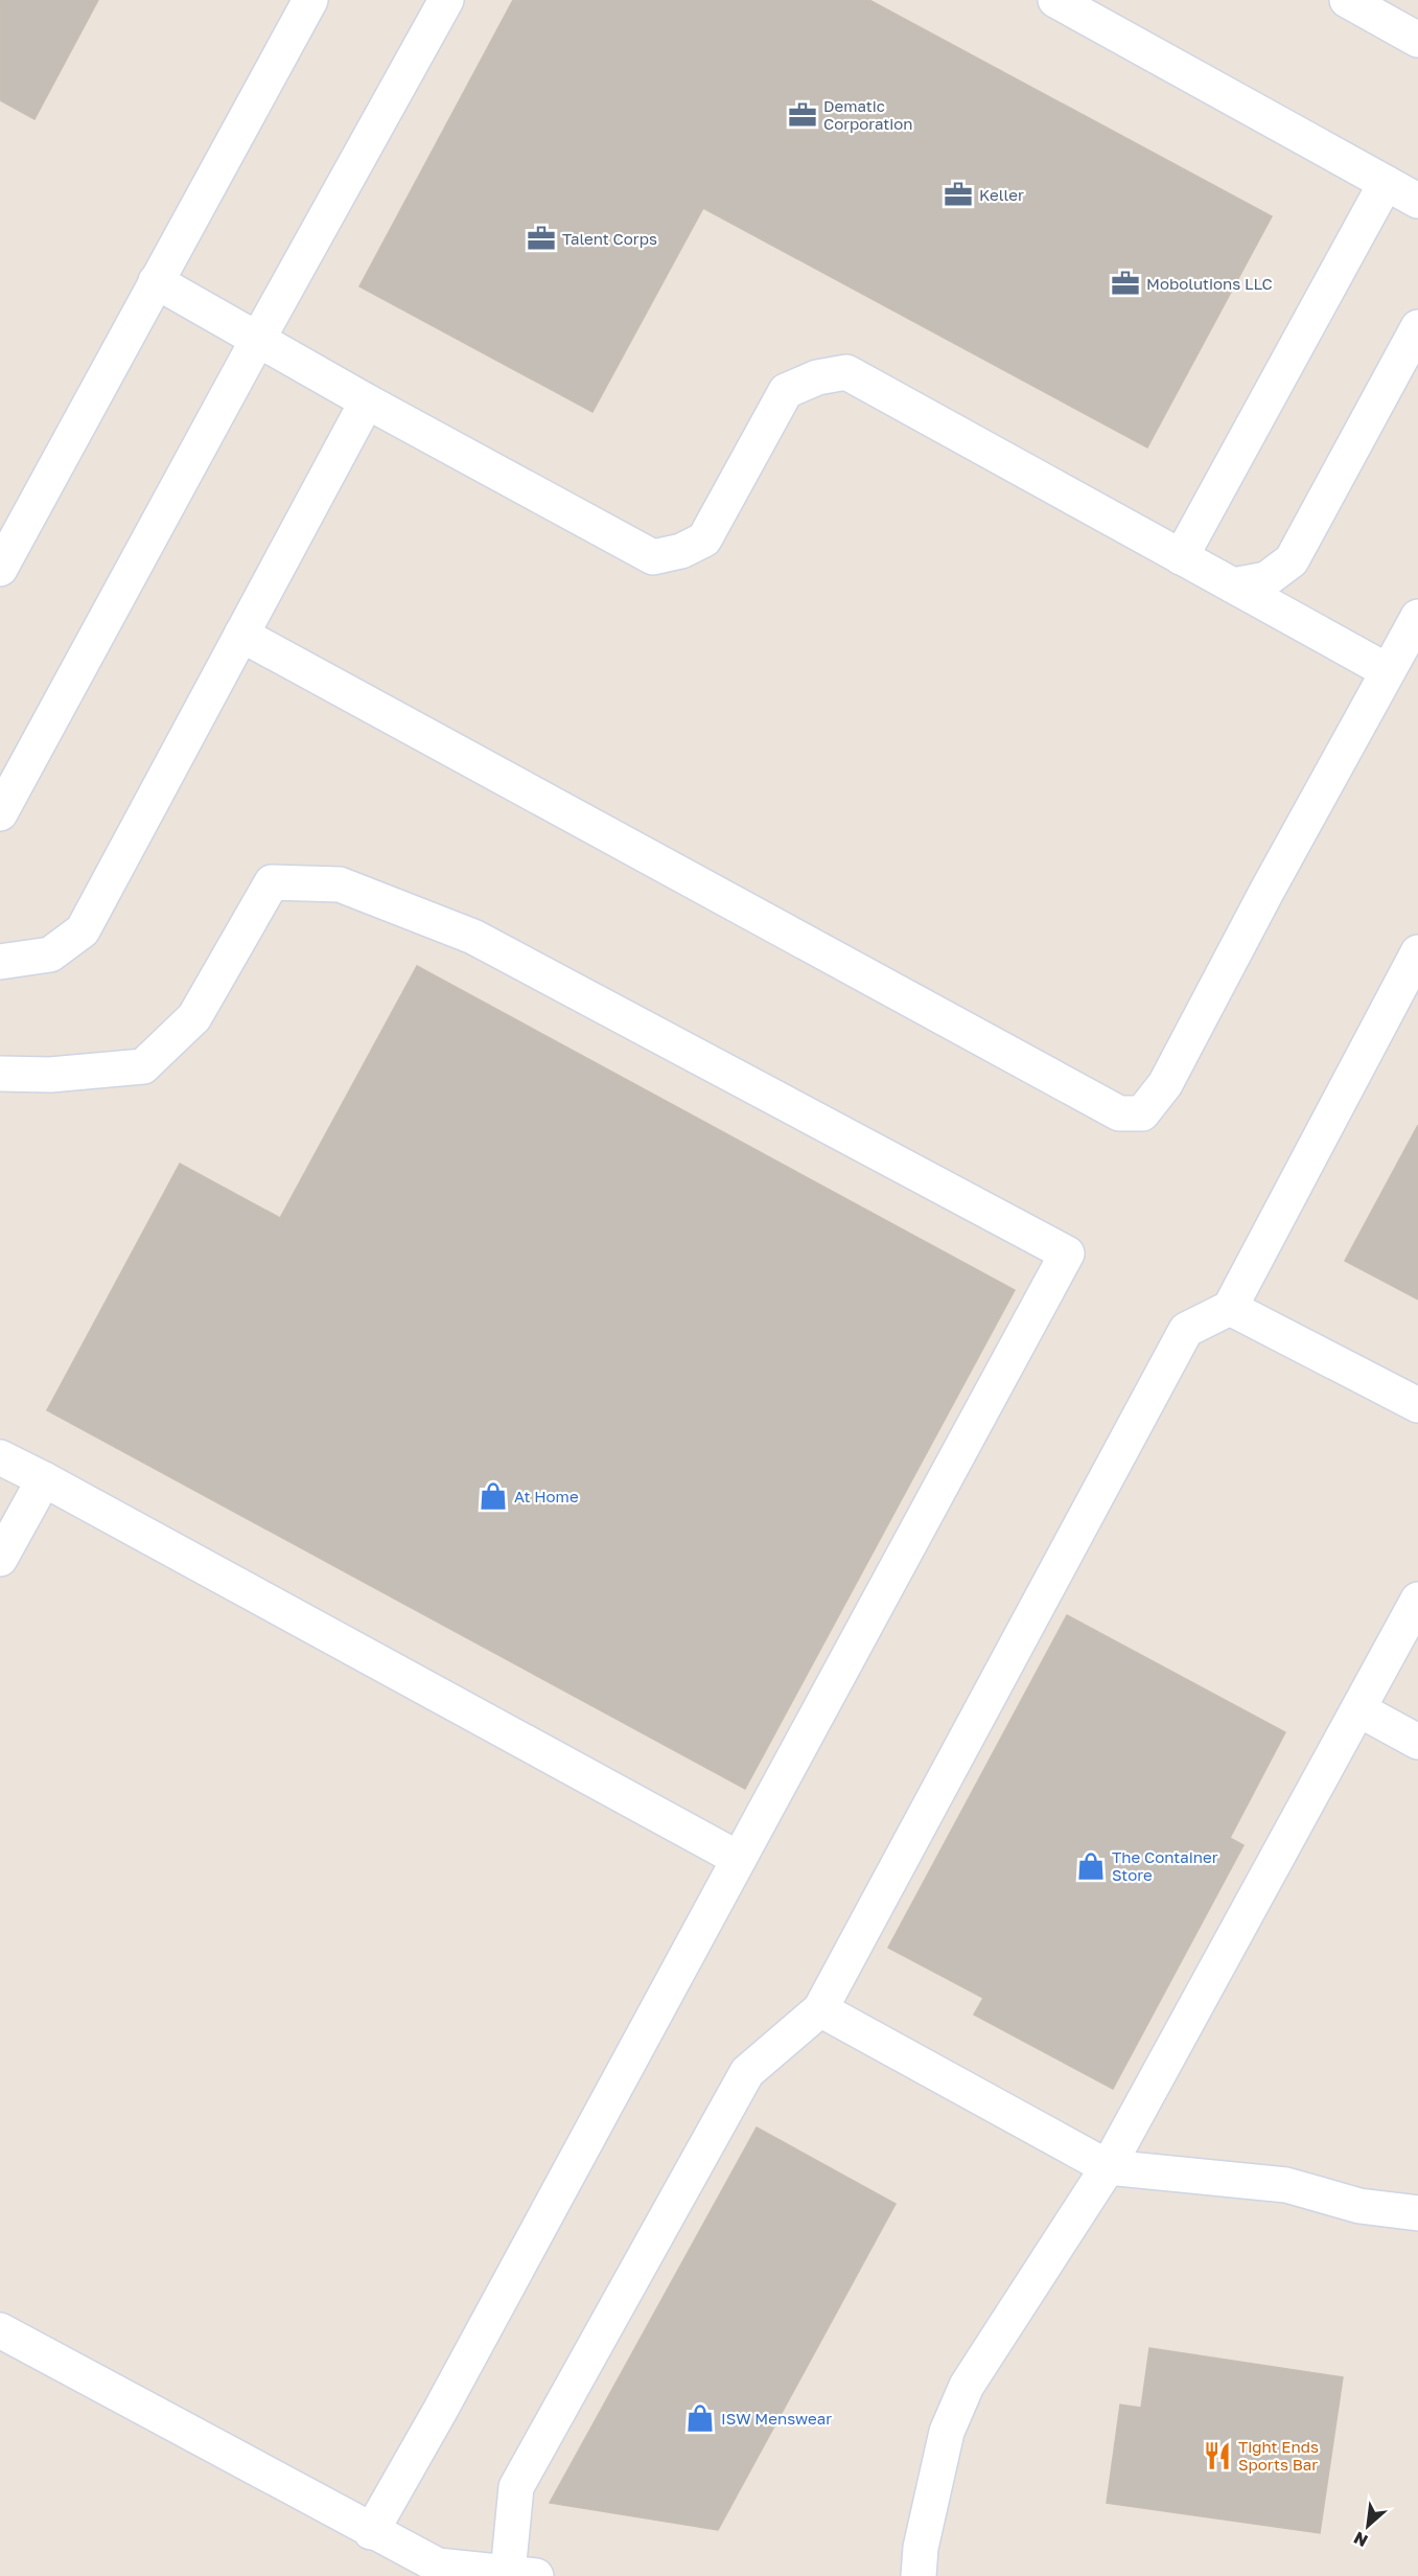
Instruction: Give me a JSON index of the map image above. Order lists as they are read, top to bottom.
{
  "places": {
    "office": [
      "Dematic Corporation",
      "Keller",
      "Talent Corps",
      "Mobolutions LLC"
    ],
    "shop": ["At Home", "The Container Store", "ISW Menswear"],
    "restaurant": ["Tight Ends Sports Bar"]
  },
  "north": "bottom left"
}
